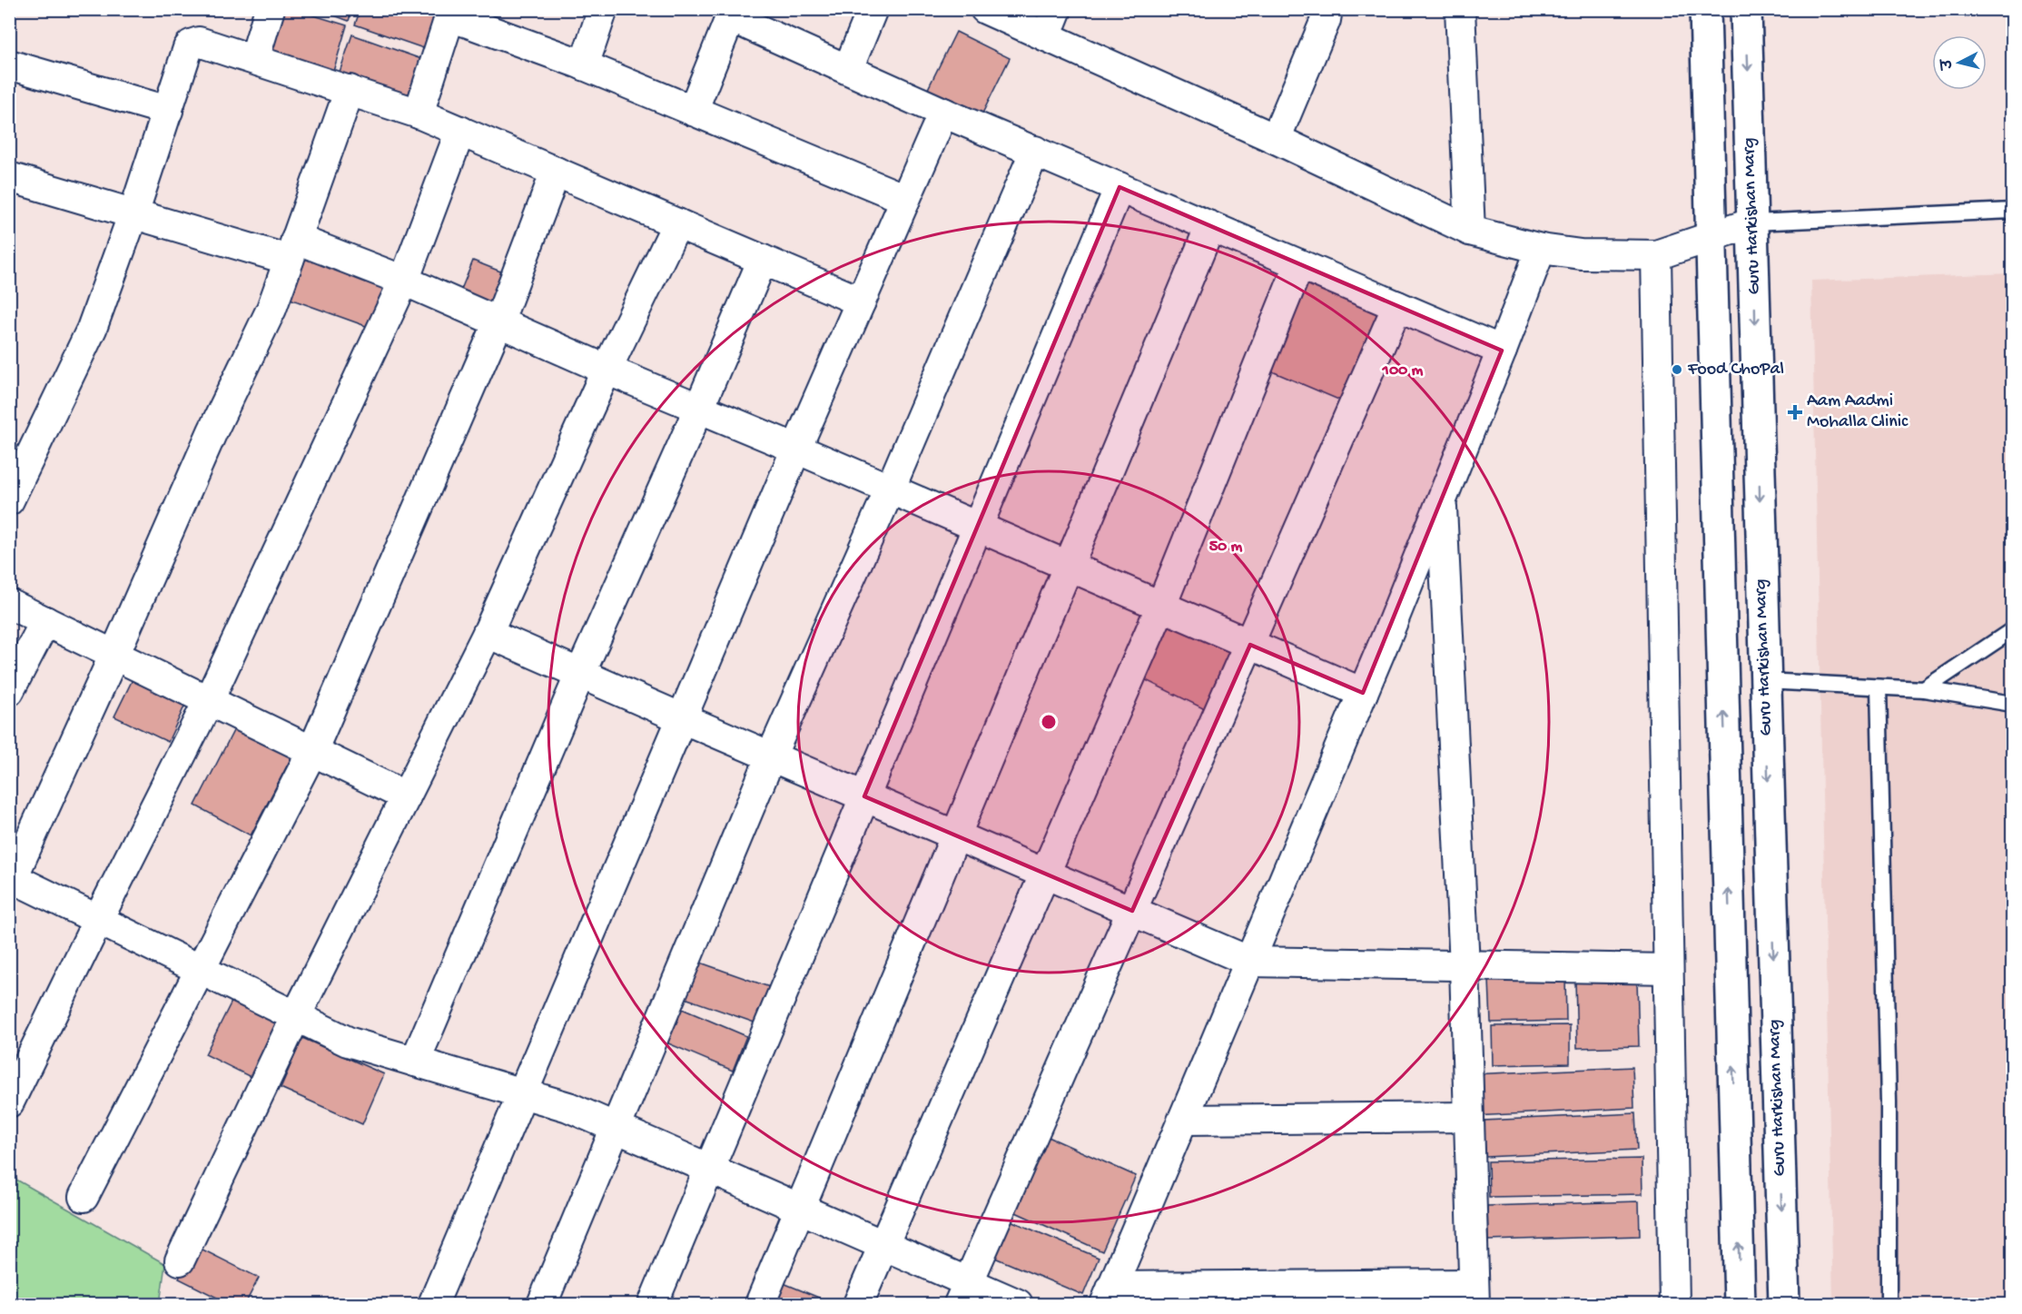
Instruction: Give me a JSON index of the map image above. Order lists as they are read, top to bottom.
{
  "streets": {
    "main road": ["Guru Harkishan Marg"]
  },
  "places": {
    "other": ["Food ChoPal"],
    "health": ["Aam Aadmi Mohalla Clinic"]
  },
  "north": "left",
  "rings": ["100 m", "50 m"]
}
